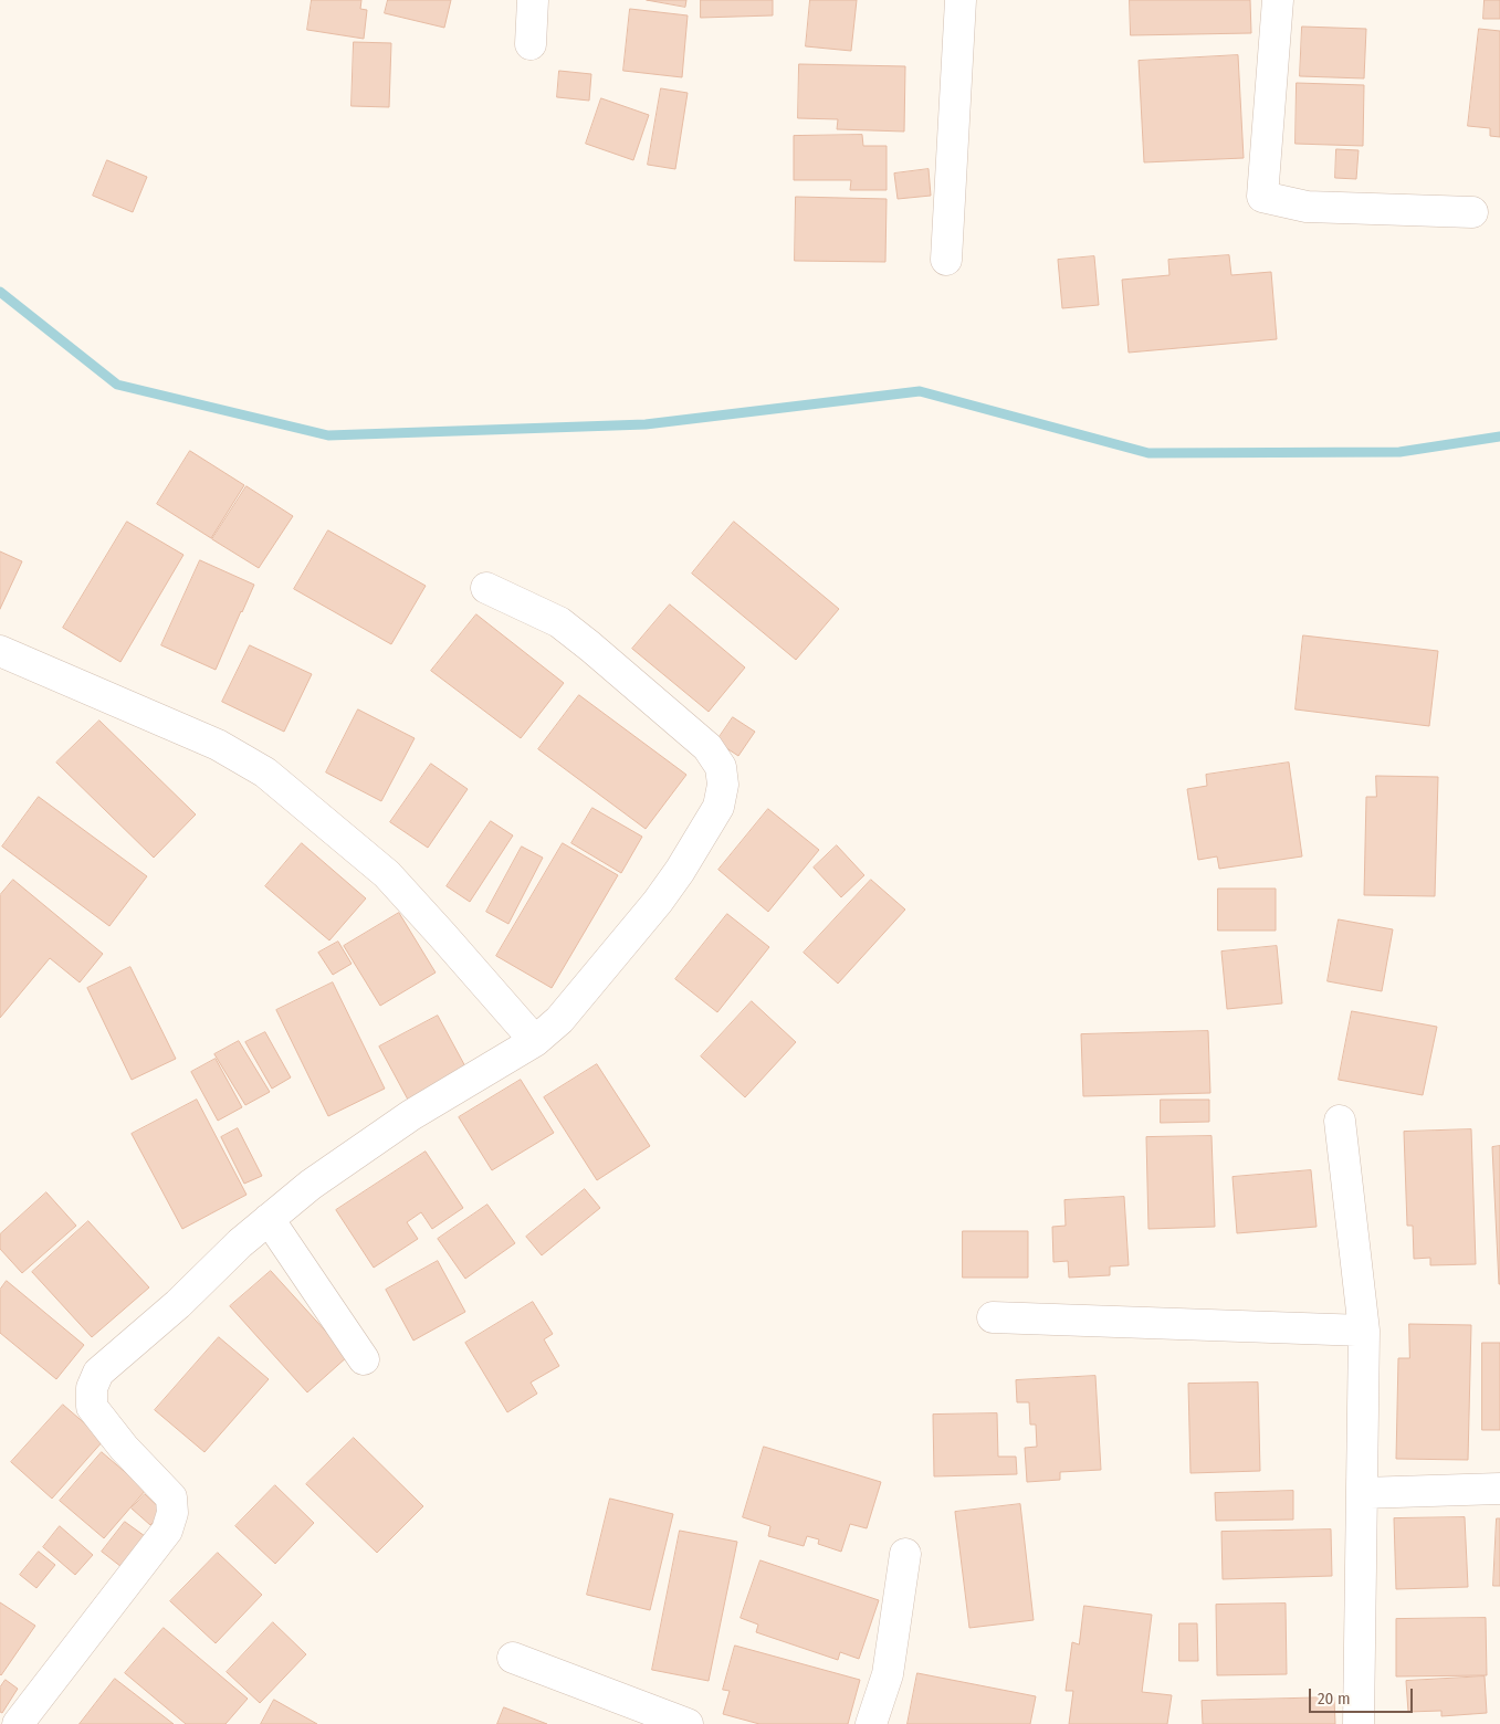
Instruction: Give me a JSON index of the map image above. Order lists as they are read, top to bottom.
{
  "scale_bar": "20 m"
}
